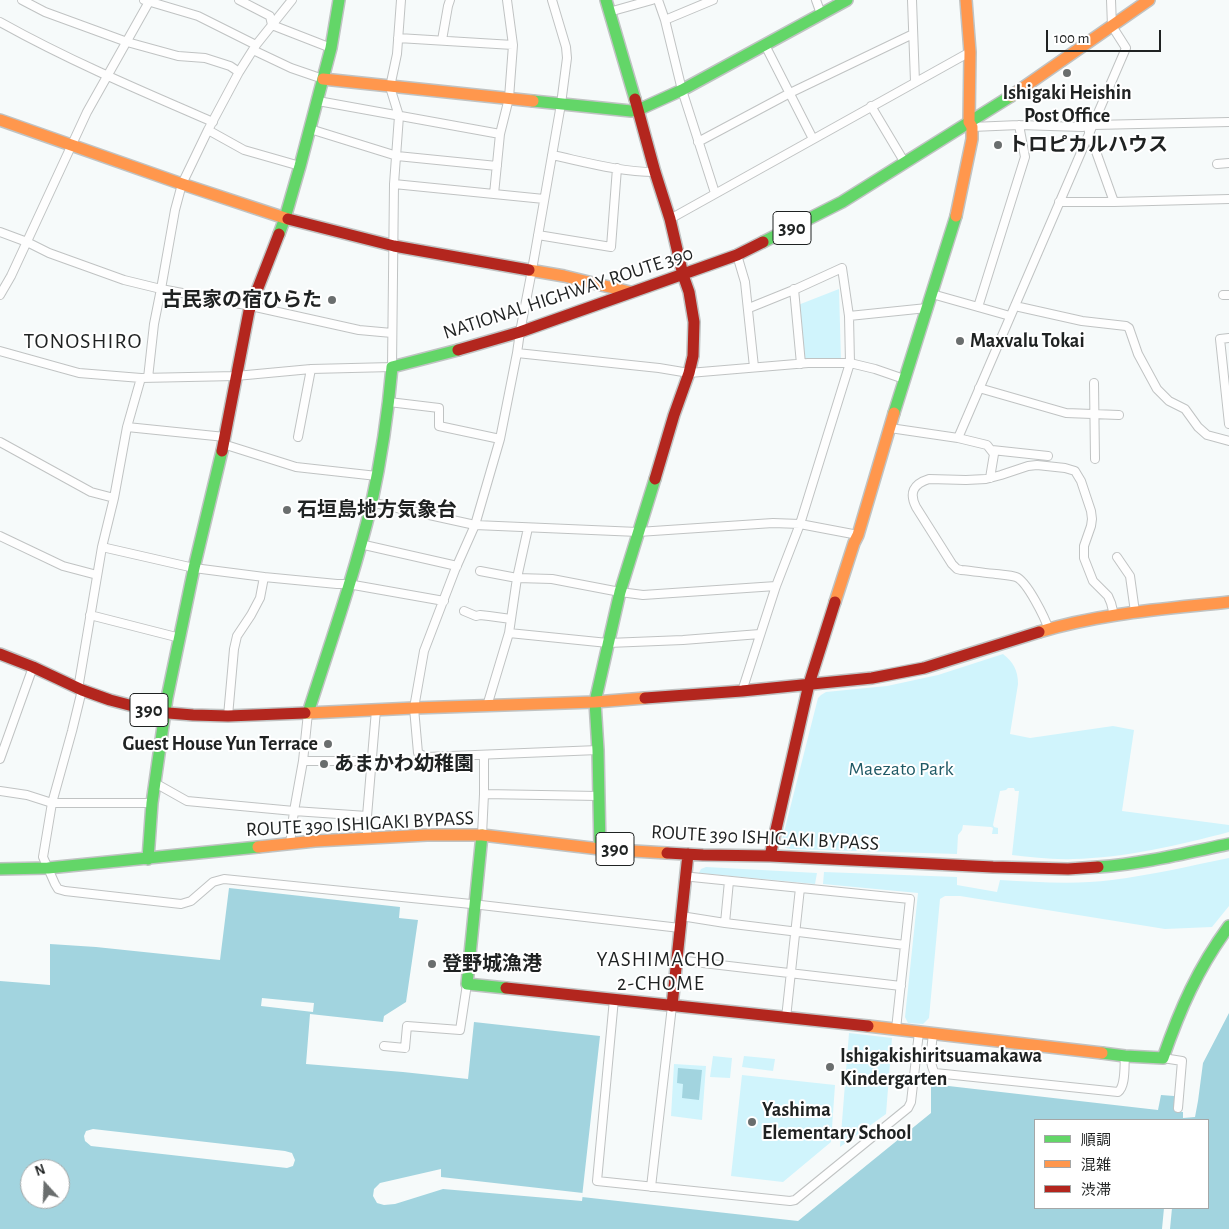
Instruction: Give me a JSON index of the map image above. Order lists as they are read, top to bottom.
{
  "streets": {
    "main road": ["390", "NATIONAL HIGHWAY ROUTE 390", "ROUTE 390 ISHIGAKI BYPASS"]
  },
  "districts": ["TONOSHIRO", "YASHIMACHO 2-CHOME"],
  "parks": ["Maezato Park"],
  "places": [
    "Ishigaki Heishin Post Office",
    "トロピカルハウス",
    "古民家の宿ひらた",
    "Maxvalu Tokai",
    "石垣島地方気象台",
    "Guest House Yun Terrace",
    "あまかわ幼稚園",
    "登野城漁港",
    "Ishigakishiritsuamakawa Kindergarten",
    "Yashima Elementary School"
  ],
  "legend": ["順調", "混雑", "渋滞"],
  "scale_bar": "100 m",
  "north": "top"
}
